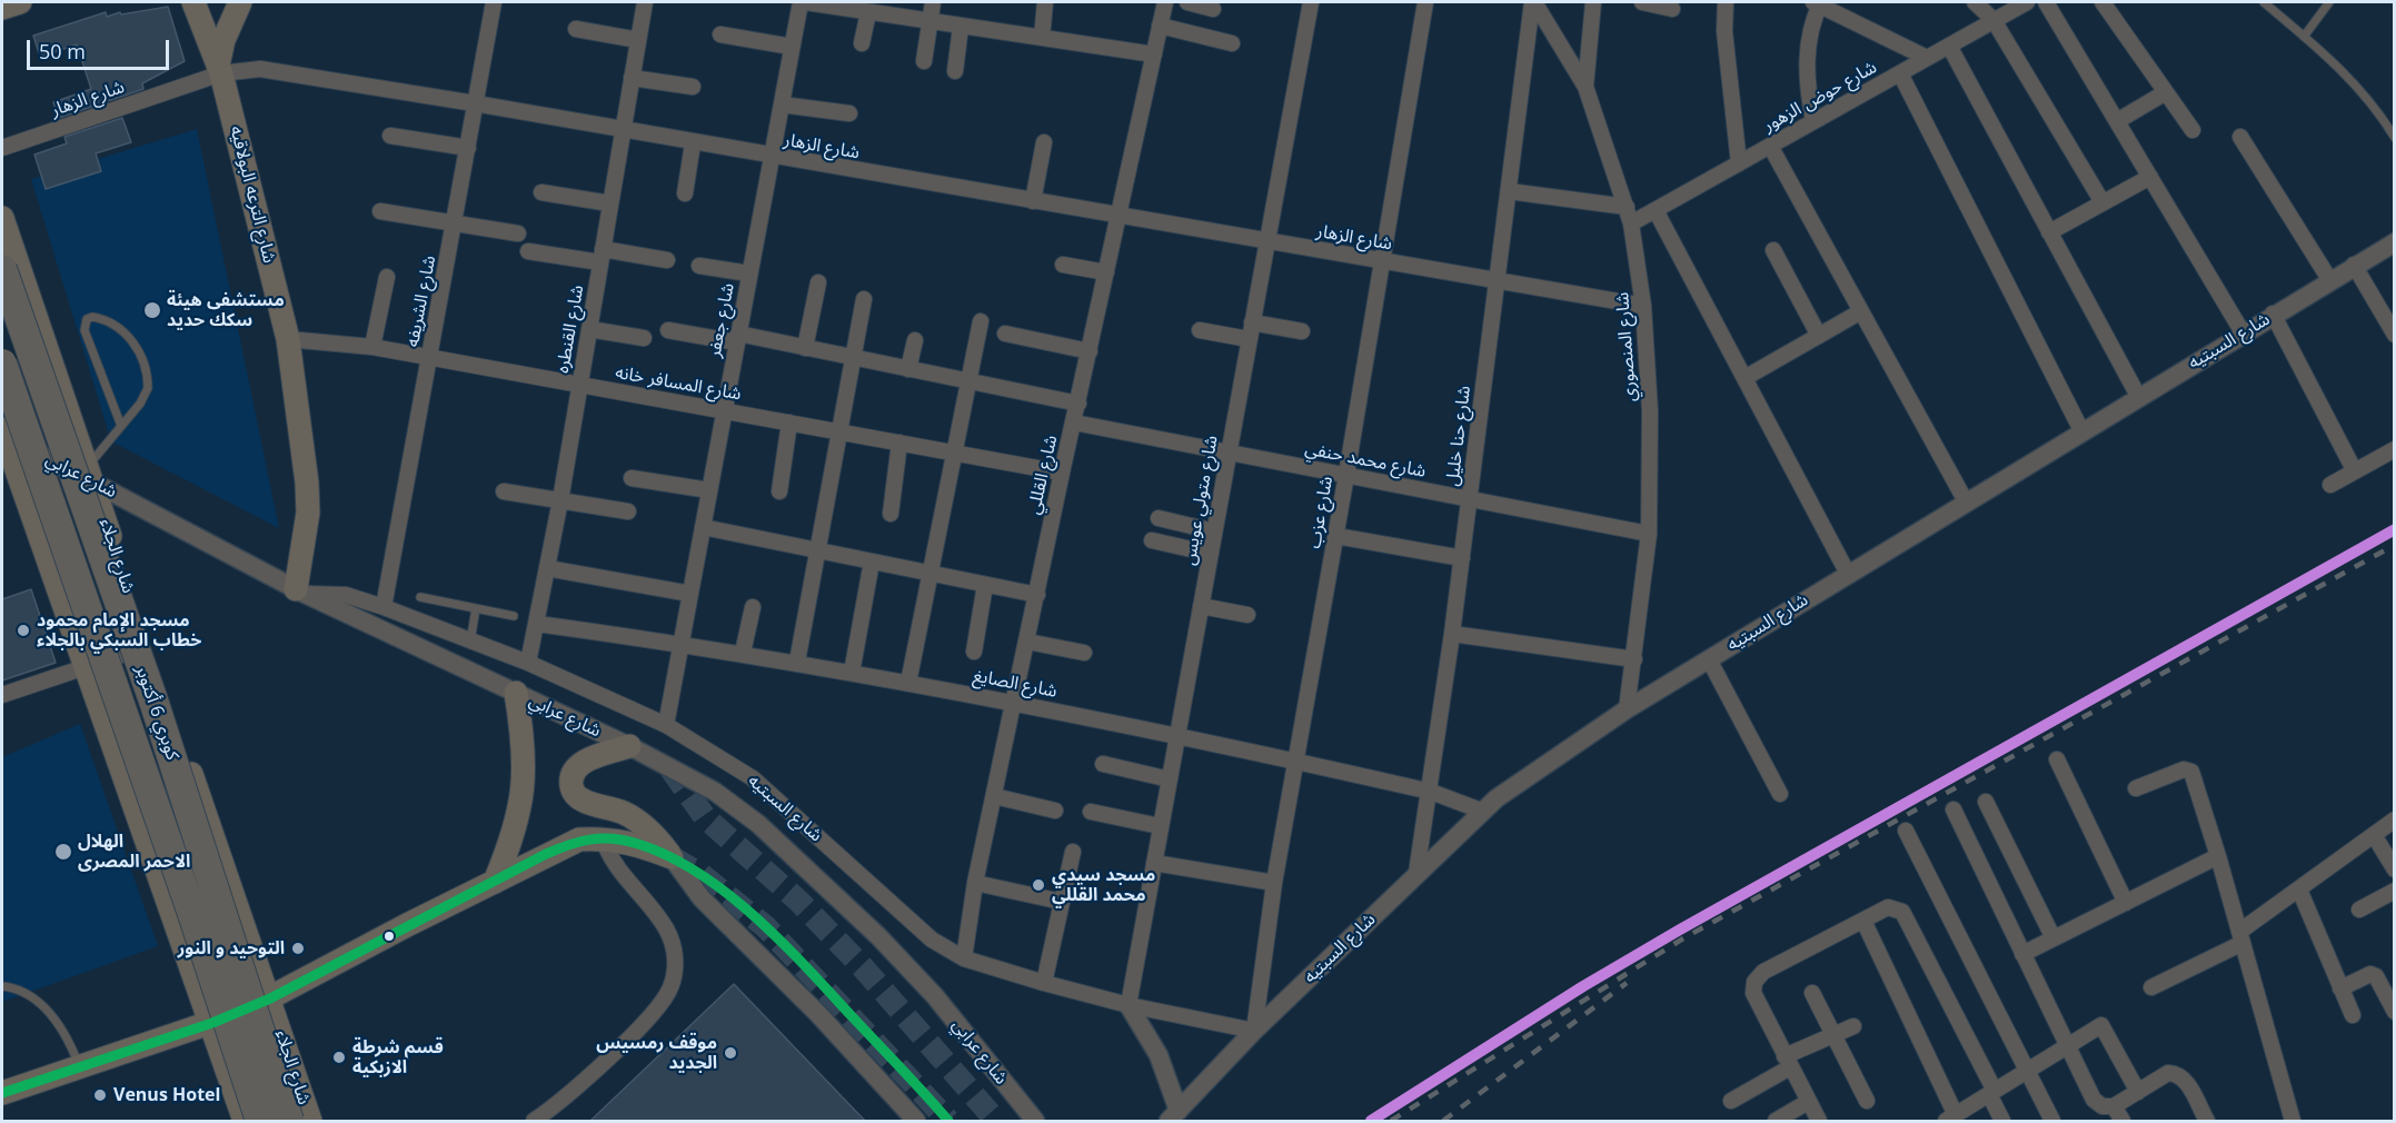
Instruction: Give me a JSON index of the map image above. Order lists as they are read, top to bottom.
{
  "streets": {
    "highway": ["كوبري 6 أكتوبر"],
    "main road": ["شارع الترعه البولاقيه", "شارع الجلاء"],
    "street": [
      "شارع حوض الزهور",
      "شارع الزهار",
      "شارع الشريفه",
      "شارع جعفر",
      "شارع القنطره",
      "شارع السبتيه",
      "شارع المنصوري",
      "شارع المسافر خانه",
      "شارع حنا خليل",
      "شارع محمد حنفي",
      "شارع القللي",
      "شارع عرابي",
      "شارع متولي عويس",
      "شارع عزب",
      "شارع الصايغ"
    ]
  },
  "crossings": [
    ["شارع حوض الزهور", "شارع المنصوري"],
    ["شارع الزهار", "شارع الترعه البولاقيه"],
    ["شارع الزهار", "شارع الشريفه"],
    ["شارع الزهار", "شارع جعفر"],
    ["شارع الزهار", "شارع القنطره"],
    ["شارع الزهار", "شارع المنصوري"],
    ["شارع الزهار", "شارع حنا خليل"],
    ["شارع الزهار", "شارع القللي"],
    ["شارع الزهار", "شارع متولي عويس"],
    ["شارع الزهار", "شارع عزب"],
    ["شارع الترعه البولاقيه", "شارع السبتيه"],
    ["شارع الترعه البولاقيه", "شارع المسافر خانه"],
    ["شارع الترعه البولاقيه", "شارع عرابي"],
    ["شارع الشريفه", "شارع السبتيه"],
    ["شارع الشريفه", "شارع المسافر خانه"],
    ["شارع جعفر", "شارع السبتيه"],
    ["شارع جعفر", "شارع المسافر خانه"],
    ["شارع جعفر", "شارع الصايغ"],
    ["شارع القنطره", "شارع السبتيه"],
    ["شارع القنطره", "شارع المسافر خانه"],
    ["شارع القنطره", "شارع الصايغ"],
    ["شارع السبتيه", "شارع المنصوري"],
    ["شارع السبتيه", "شارع حنا خليل"],
    ["شارع السبتيه", "شارع القللي"],
    ["شارع السبتيه", "شارع عرابي"],
    ["شارع السبتيه", "شارع متولي عويس"],
    ["شارع السبتيه", "شارع عزب"],
    ["شارع السبتيه", "شارع الصايغ"],
    ["شارع المنصوري", "شارع حنا خليل"],
    ["شارع المنصوري", "شارع محمد حنفي"],
    ["شارع المسافر خانه", "شارع القللي"],
    ["شارع حنا خليل", "شارع محمد حنفي"],
    ["شارع حنا خليل", "شارع الصايغ"],
    ["شارع محمد حنفي", "شارع القللي"],
    ["شارع محمد حنفي", "شارع متولي عويس"],
    ["شارع محمد حنفي", "شارع عزب"],
    ["شارع القللي", "شارع الصايغ"],
    ["شارع عرابي", "شارع الجلاء"],
    ["شارع متولي عويس", "شارع الصايغ"],
    ["شارع عزب", "شارع الصايغ"]
  ],
  "places": [
    "مستشفى هيئة سكك حديد",
    "مسجد الإمام محمود خطاب السبكي بالجلاء",
    "الهلال الاحمر المصرى",
    "مسجد سيدي محمد القللي",
    "التوحيد و النور",
    "موقف رمسيس الجديد",
    "قسم شرطة الازبكية",
    "Venus Hotel"
  ],
  "scale_bar": "50 m"
}
